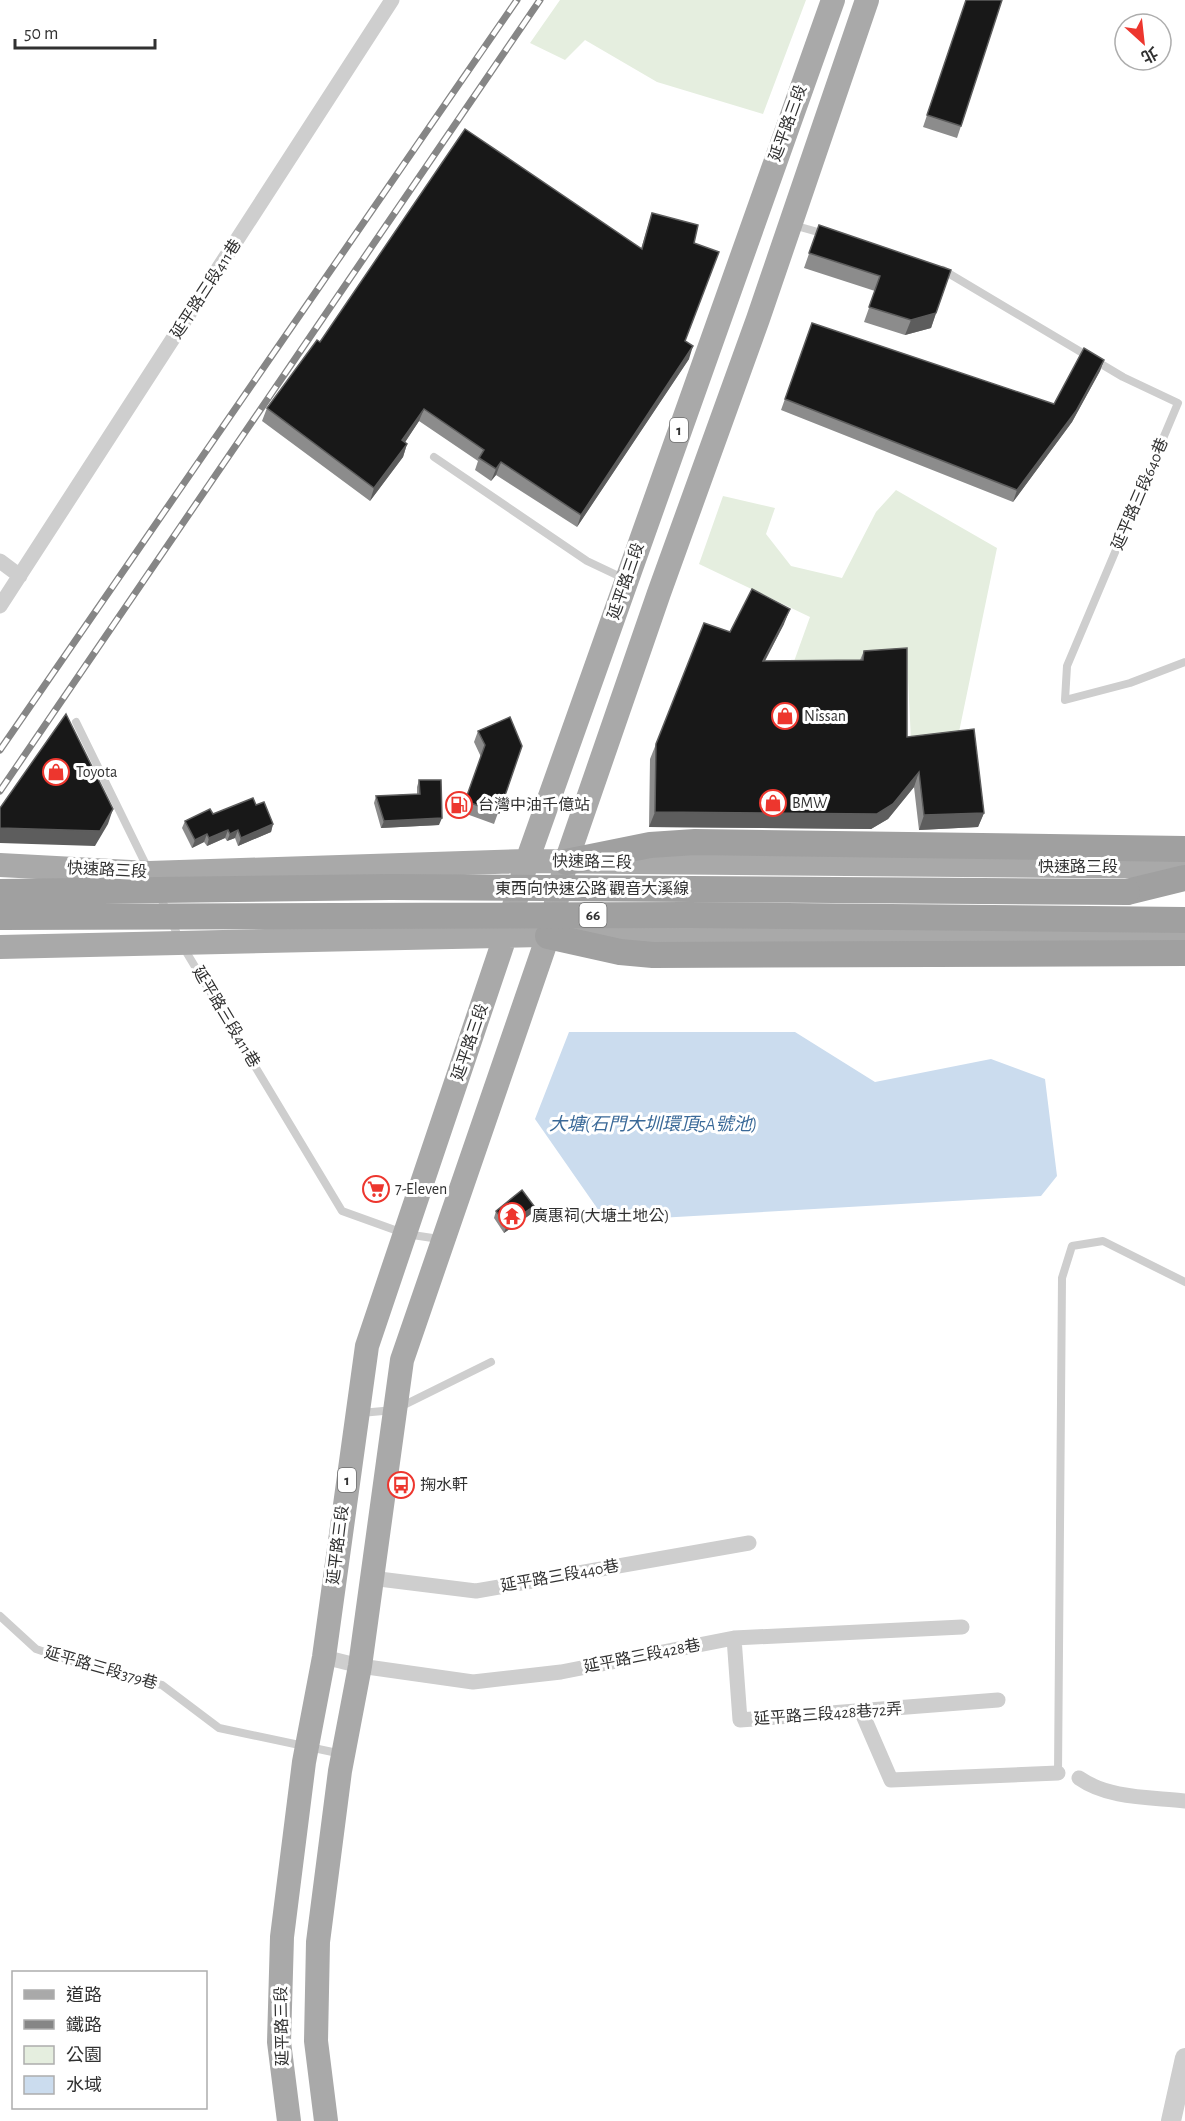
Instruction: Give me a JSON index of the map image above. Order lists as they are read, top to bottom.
{
  "streets": {
    "highway": ["東西向快速公路 觀音大溪線", "66"],
    "main road": ["延平路三段", "1", "快速路三段"],
    "street": [
      "延平路三段411巷",
      "延平路三段440巷",
      "延平路三段428巷",
      "延平路三段428巷72弄"
    ],
    "lane": ["延平路三段640巷", "延平路三段379巷"]
  },
  "crossings": [
    ["延平路三段", "延平路三段411巷"],
    ["延平路三段", "快速路三段"],
    ["延平路三段", "66"],
    ["延平路三段", "延平路三段440巷"],
    ["延平路三段", "延平路三段428巷"],
    ["延平路三段", "延平路三段379巷"],
    ["延平路三段411巷", "快速路三段"],
    ["延平路三段411巷", "66"],
    ["延平路三段428巷", "延平路三段428巷72弄"]
  ],
  "water": ["大塘(石門大圳環頂5A號池)"],
  "places": {
    "shop": ["Nissan", "Toyota", "BMW"],
    "fuel station": ["台灣中油千億站"],
    "supermarket": ["7-Eleven"],
    "temple": ["廣惠祠(大塘土地公)"],
    "bus stop": ["掬水軒"]
  },
  "legend": [
    "道路",
    "鐵路",
    "公園",
    "水域"
  ],
  "scale_bar": "50 m",
  "north": "bottom right"
}
